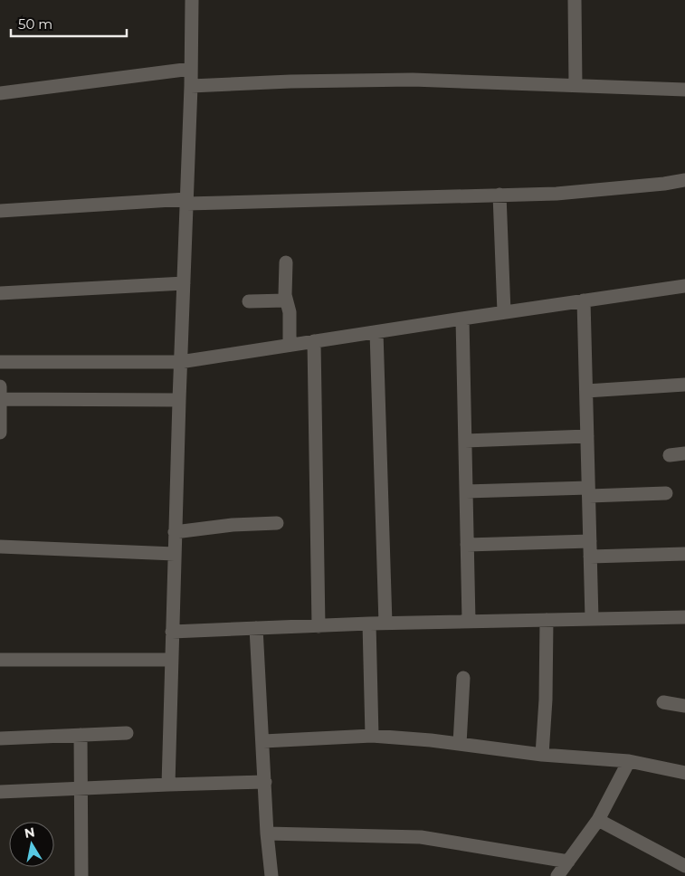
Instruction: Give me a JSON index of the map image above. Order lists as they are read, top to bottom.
{
  "scale_bar": "50 m",
  "north": "top"
}
